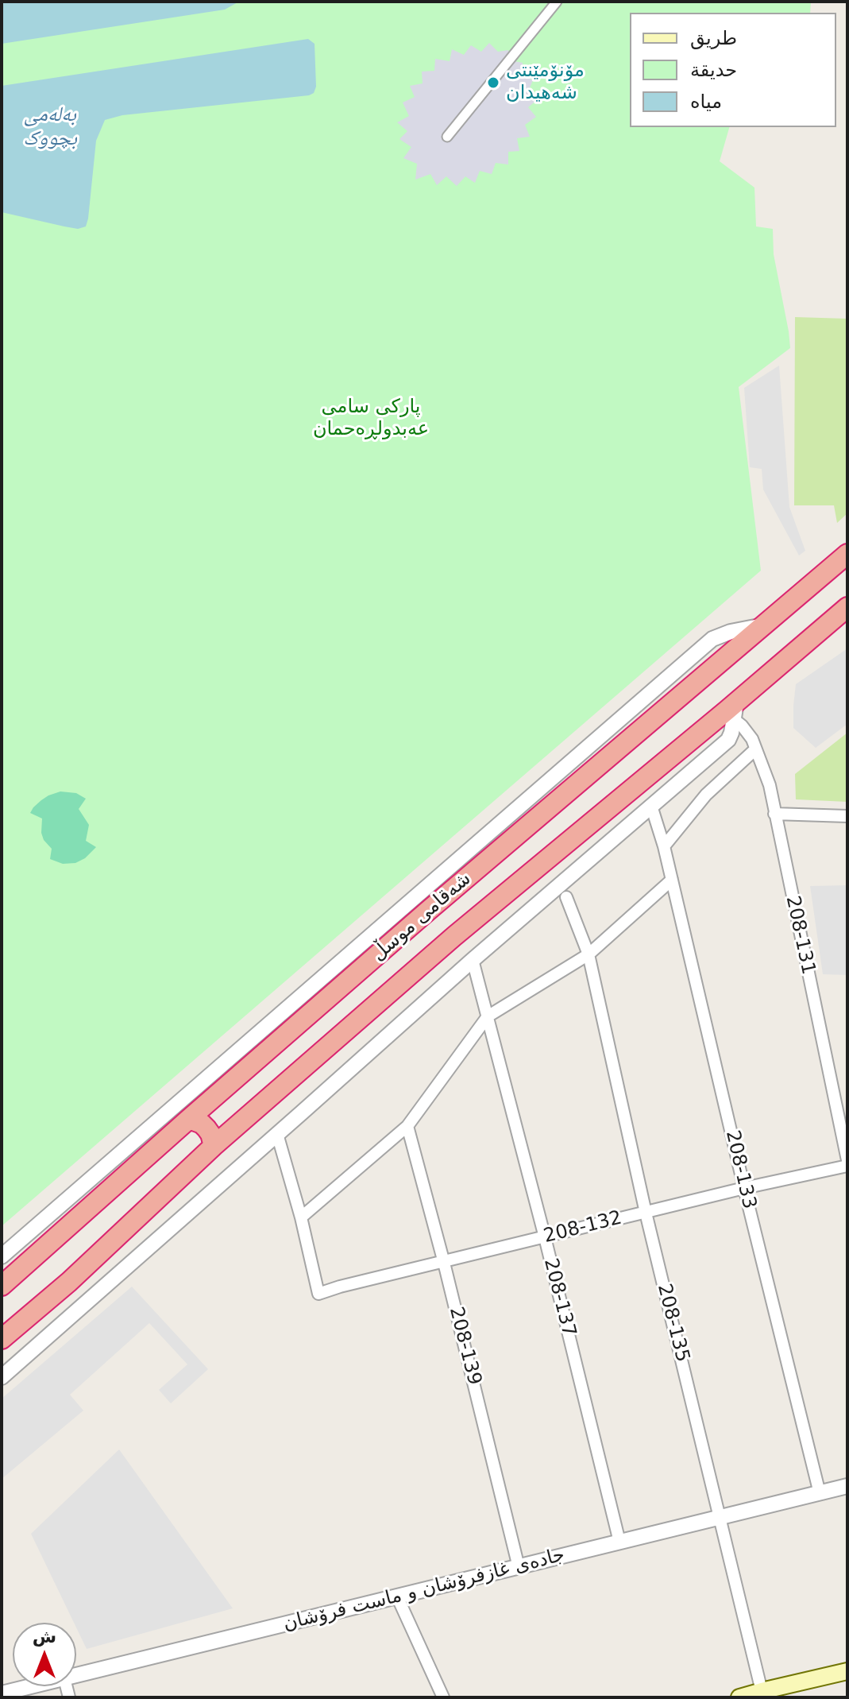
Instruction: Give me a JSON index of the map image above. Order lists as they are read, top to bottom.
{
  "streets": {
    "highway": ["شەقامی موسڵ"],
    "street": [
      "208-131",
      "208-133",
      "208-132",
      "208-137",
      "208-135",
      "208-139",
      "جاده‌ی غازفرۆشان و ماست فرۆشان"
    ]
  },
  "crossings": [
    ["شەقامی موسڵ", "208-131"],
    ["208-133", "208-132"],
    ["208-133", "جاده‌ی غازفرۆشان و ماست فرۆشان"],
    ["208-132", "208-137"],
    ["208-132", "208-135"],
    ["208-132", "208-139"],
    ["208-137", "جاده‌ی غازفرۆشان و ماست فرۆشان"],
    ["208-135", "جاده‌ی غازفرۆشان و ماست فرۆشان"],
    ["208-139", "جاده‌ی غازفرۆشان و ماست فرۆشان"]
  ],
  "water": ["بەلەمی بچووک"],
  "parks": ["پارکی سامی عەبدولڕەحمان"],
  "places": ["مۆنۆمێنتی شەھیدان"],
  "legend": ["طريق", "حديقة", "مياه"],
  "north": "top"
}
